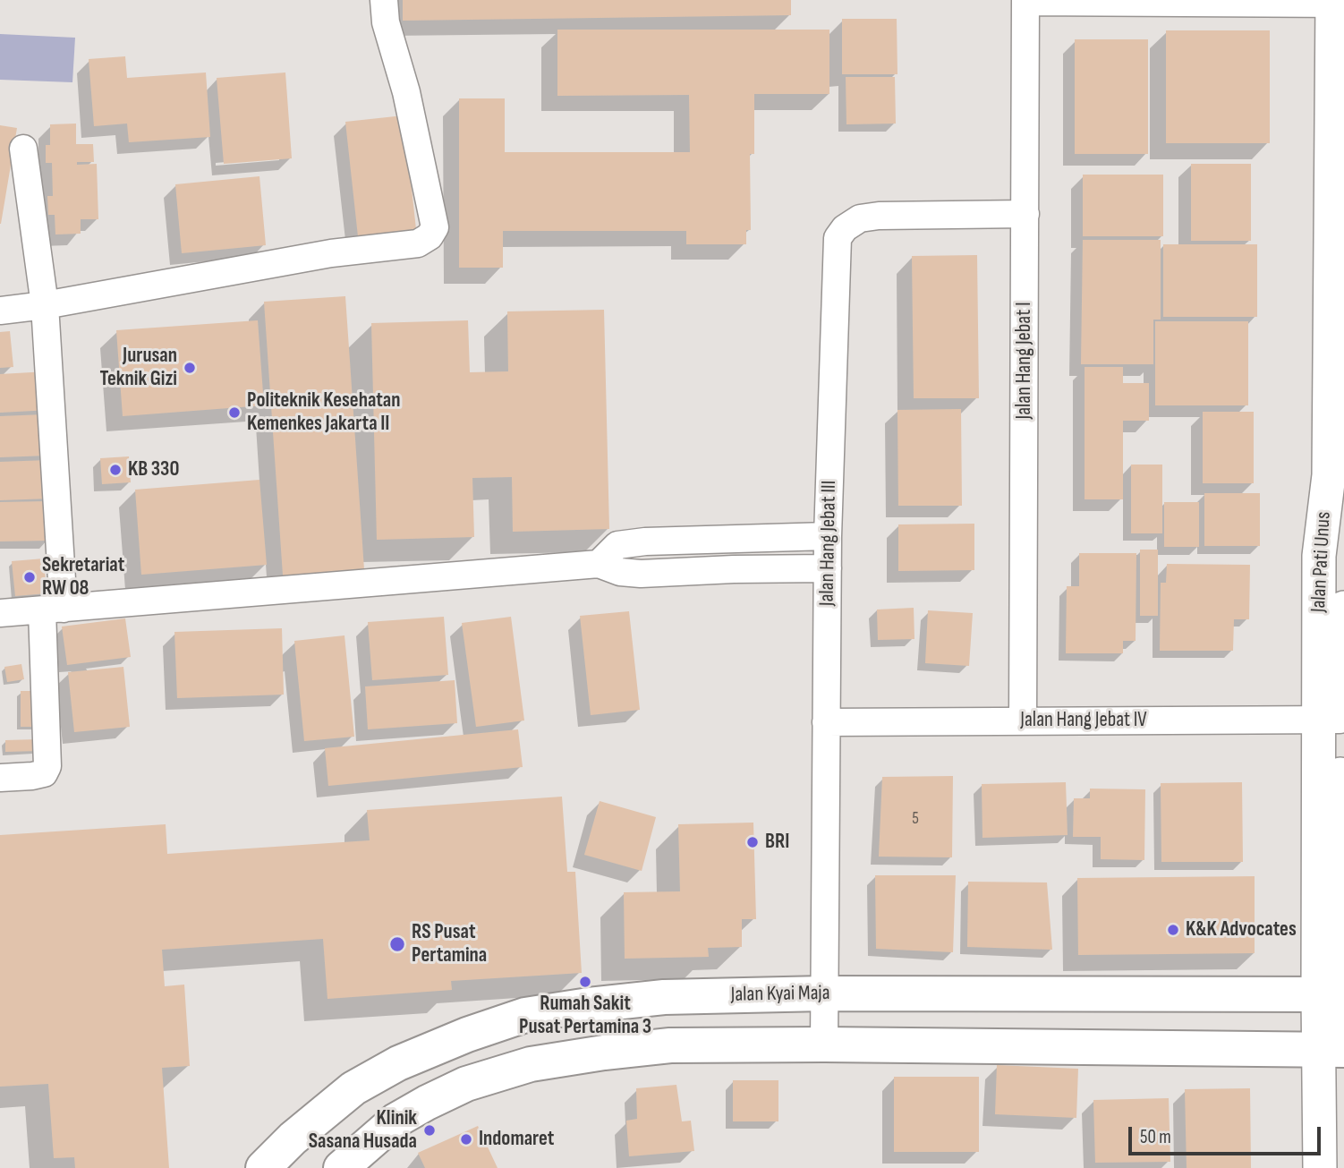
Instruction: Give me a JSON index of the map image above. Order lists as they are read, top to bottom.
{
  "streets": {
    "main road": ["Jalan Kyai Maja"],
    "street": [
      "Jalan Hang Jebat I",
      "Jalan Hang Jebat III",
      "Jalan Pati Unus",
      "Jalan Hang Jebat IV"
    ]
  },
  "crossings": [
    ["Jalan Hang Jebat I", "Jalan Hang Jebat III"],
    ["Jalan Hang Jebat I", "Jalan Hang Jebat IV"],
    ["Jalan Hang Jebat III", "Jalan Hang Jebat IV"],
    ["Jalan Hang Jebat III", "Jalan Kyai Maja"],
    ["Jalan Pati Unus", "Jalan Hang Jebat IV"],
    ["Jalan Pati Unus", "Jalan Kyai Maja"]
  ],
  "places": [
    "Jurusan Teknik Gizi",
    "Politeknik Kesehatan Kemenkes Jakarta II",
    "KB 330",
    "Sekretariat RW 08",
    "BRI",
    "K&K Advocates",
    "RS Pusat Pertamina",
    "Rumah Sakit Pusat Pertamina 3",
    "Klinik Sasana Husada",
    "Indomaret"
  ],
  "house_numbers": ["5"],
  "scale_bar": "50 m"
}
